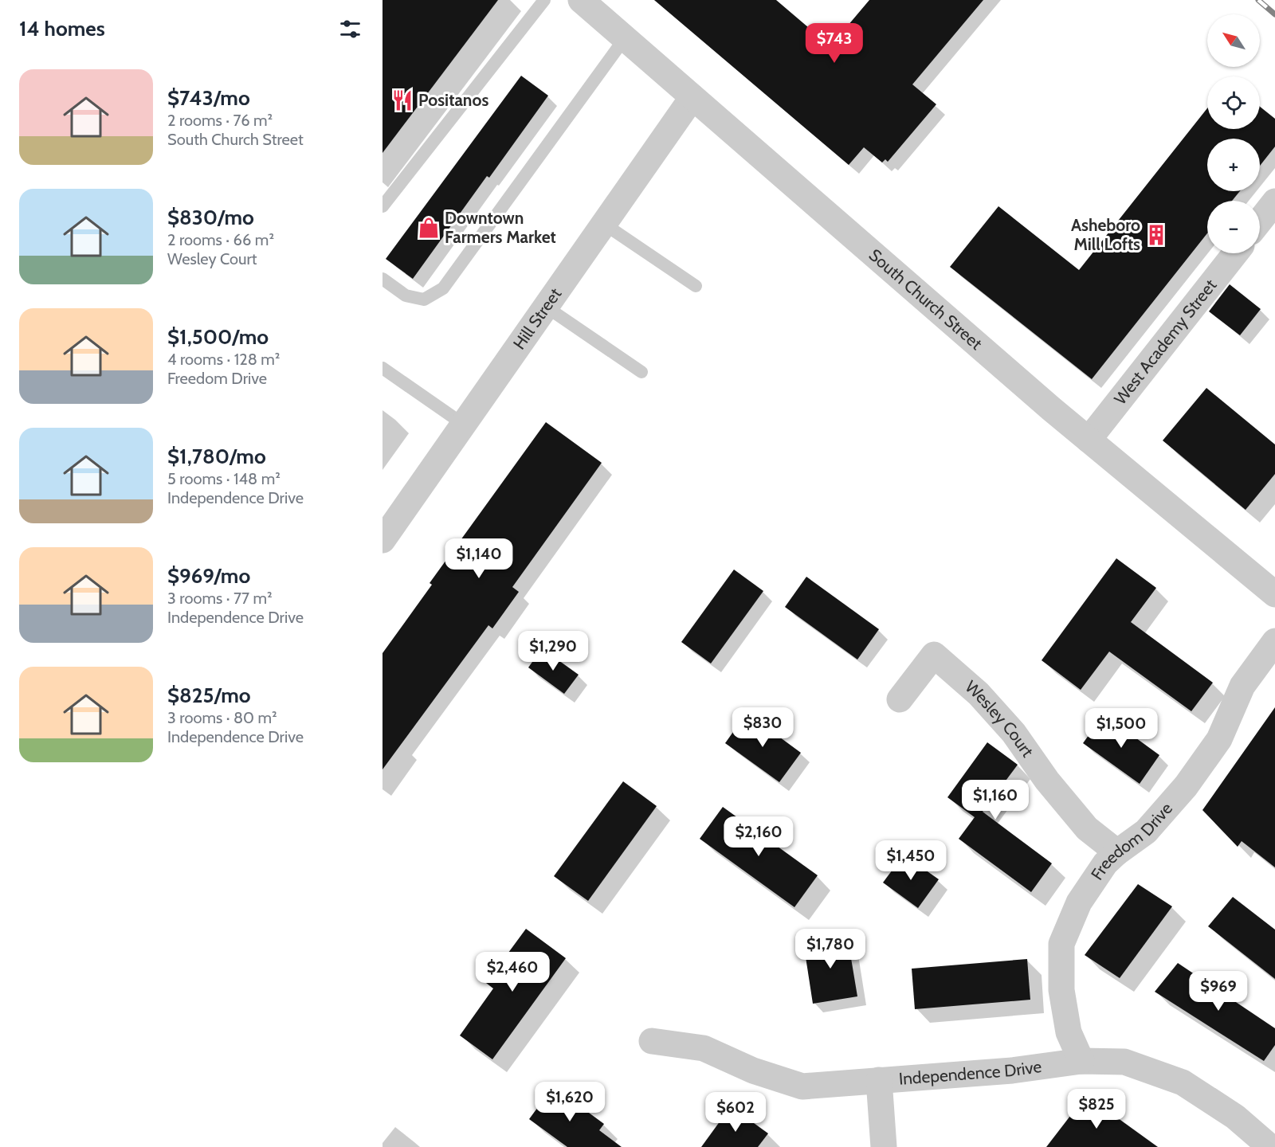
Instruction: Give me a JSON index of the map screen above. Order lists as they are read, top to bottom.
{
  "streets": {
    "street": [
      "South Church Street",
      "Hill Street",
      "West Academy Street",
      "Wesley Court",
      "Freedom Drive",
      "Independence Drive"
    ]
  },
  "crossings": [
    ["South Church Street", "Hill Street"],
    ["South Church Street", "West Academy Street"],
    ["Wesley Court", "Freedom Drive"],
    ["Freedom Drive", "Independence Drive"]
  ],
  "places": {
    "restaurant": ["Positanos"],
    "shop": ["Downtown Farmers Market"],
    "building": ["Asheboro Mill Lofts"]
  },
  "north": "top left",
  "page": {
    "heading": "14 homes",
    "map_buttons": ["+", "−"],
    "price": [
      "$743",
      "$1,140",
      "$1,290",
      "$830",
      "$1,500",
      "$1,160",
      "$2,160",
      "$1,450",
      "$1,780",
      "$2,460",
      "$969",
      "$1,620",
      "$825",
      "$602"
    ],
    "list": [
      {
        "name": "$743/mo",
        "note": "2 rooms · 76 m² · South Church Street"
      },
      {
        "name": "$830/mo",
        "note": "2 rooms · 66 m² · Wesley Court"
      },
      {
        "name": "$1,500/mo",
        "note": "4 rooms · 128 m² · Freedom Drive"
      },
      {
        "name": "$1,780/mo",
        "note": "5 rooms · 148 m² · Independence Drive"
      },
      {
        "name": "$969/mo",
        "note": "3 rooms · 77 m² · Independence Drive"
      },
      {
        "name": "$825/mo",
        "note": "3 rooms · 80 m² · Independence Drive"
      }
    ]
  }
}
